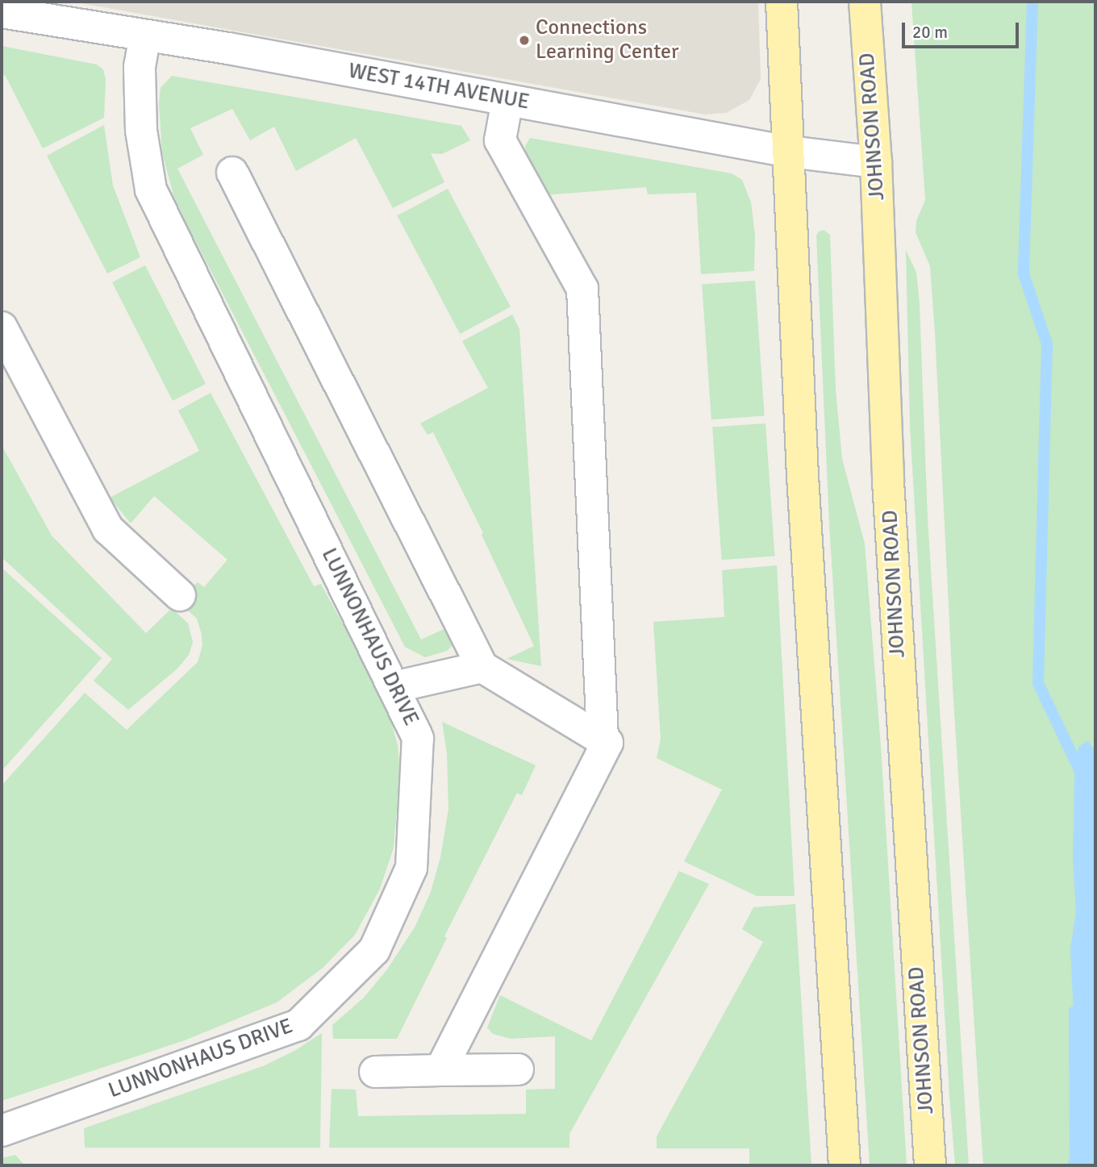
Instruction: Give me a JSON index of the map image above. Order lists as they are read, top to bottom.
{
  "streets": {
    "main road": ["JOHNSON ROAD"],
    "street": ["WEST 14TH AVENUE", "LUNNONHAUS DRIVE"]
  },
  "crossings": [
    ["WEST 14TH AVENUE", "JOHNSON ROAD"],
    ["WEST 14TH AVENUE", "LUNNONHAUS DRIVE"]
  ],
  "places": ["Connections Learning Center"],
  "scale_bar": "20 m"
}
